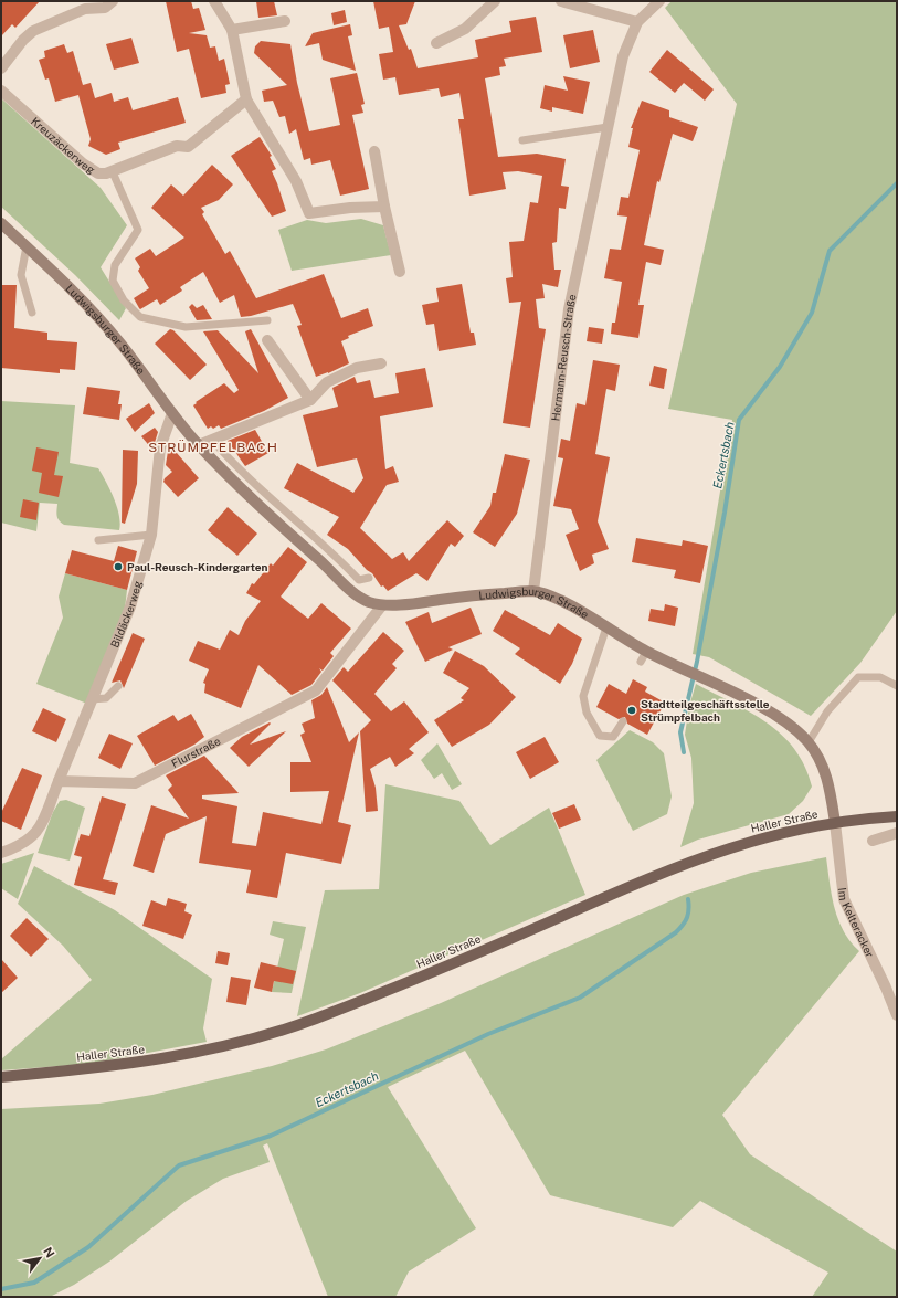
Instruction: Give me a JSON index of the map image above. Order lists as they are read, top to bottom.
{
  "streets": {
    "main road": ["Haller Straße"],
    "street": [
      "Kreuzäckerweg",
      "Ludwigsburger Straße",
      "Hermann-Reusch-Straße",
      "Bildäckerweg",
      "Flurstraße",
      "Im Kelteracker"
    ]
  },
  "crossings": [
    ["Ludwigsburger Straße", "Hermann-Reusch-Straße"],
    ["Ludwigsburger Straße", "Bildäckerweg"],
    ["Ludwigsburger Straße", "Flurstraße"],
    ["Ludwigsburger Straße", "Haller Straße"],
    ["Ludwigsburger Straße", "Im Kelteracker"],
    ["Bildäckerweg", "Flurstraße"],
    ["Haller Straße", "Im Kelteracker"]
  ],
  "districts": ["STRÜMPFELBACH"],
  "water": ["Eckertsbach"],
  "places": ["Paul-Reusch-Kindergarten", "Stadtteilgeschäftsstelle Strümpfelbach"],
  "north": "top right"
}
